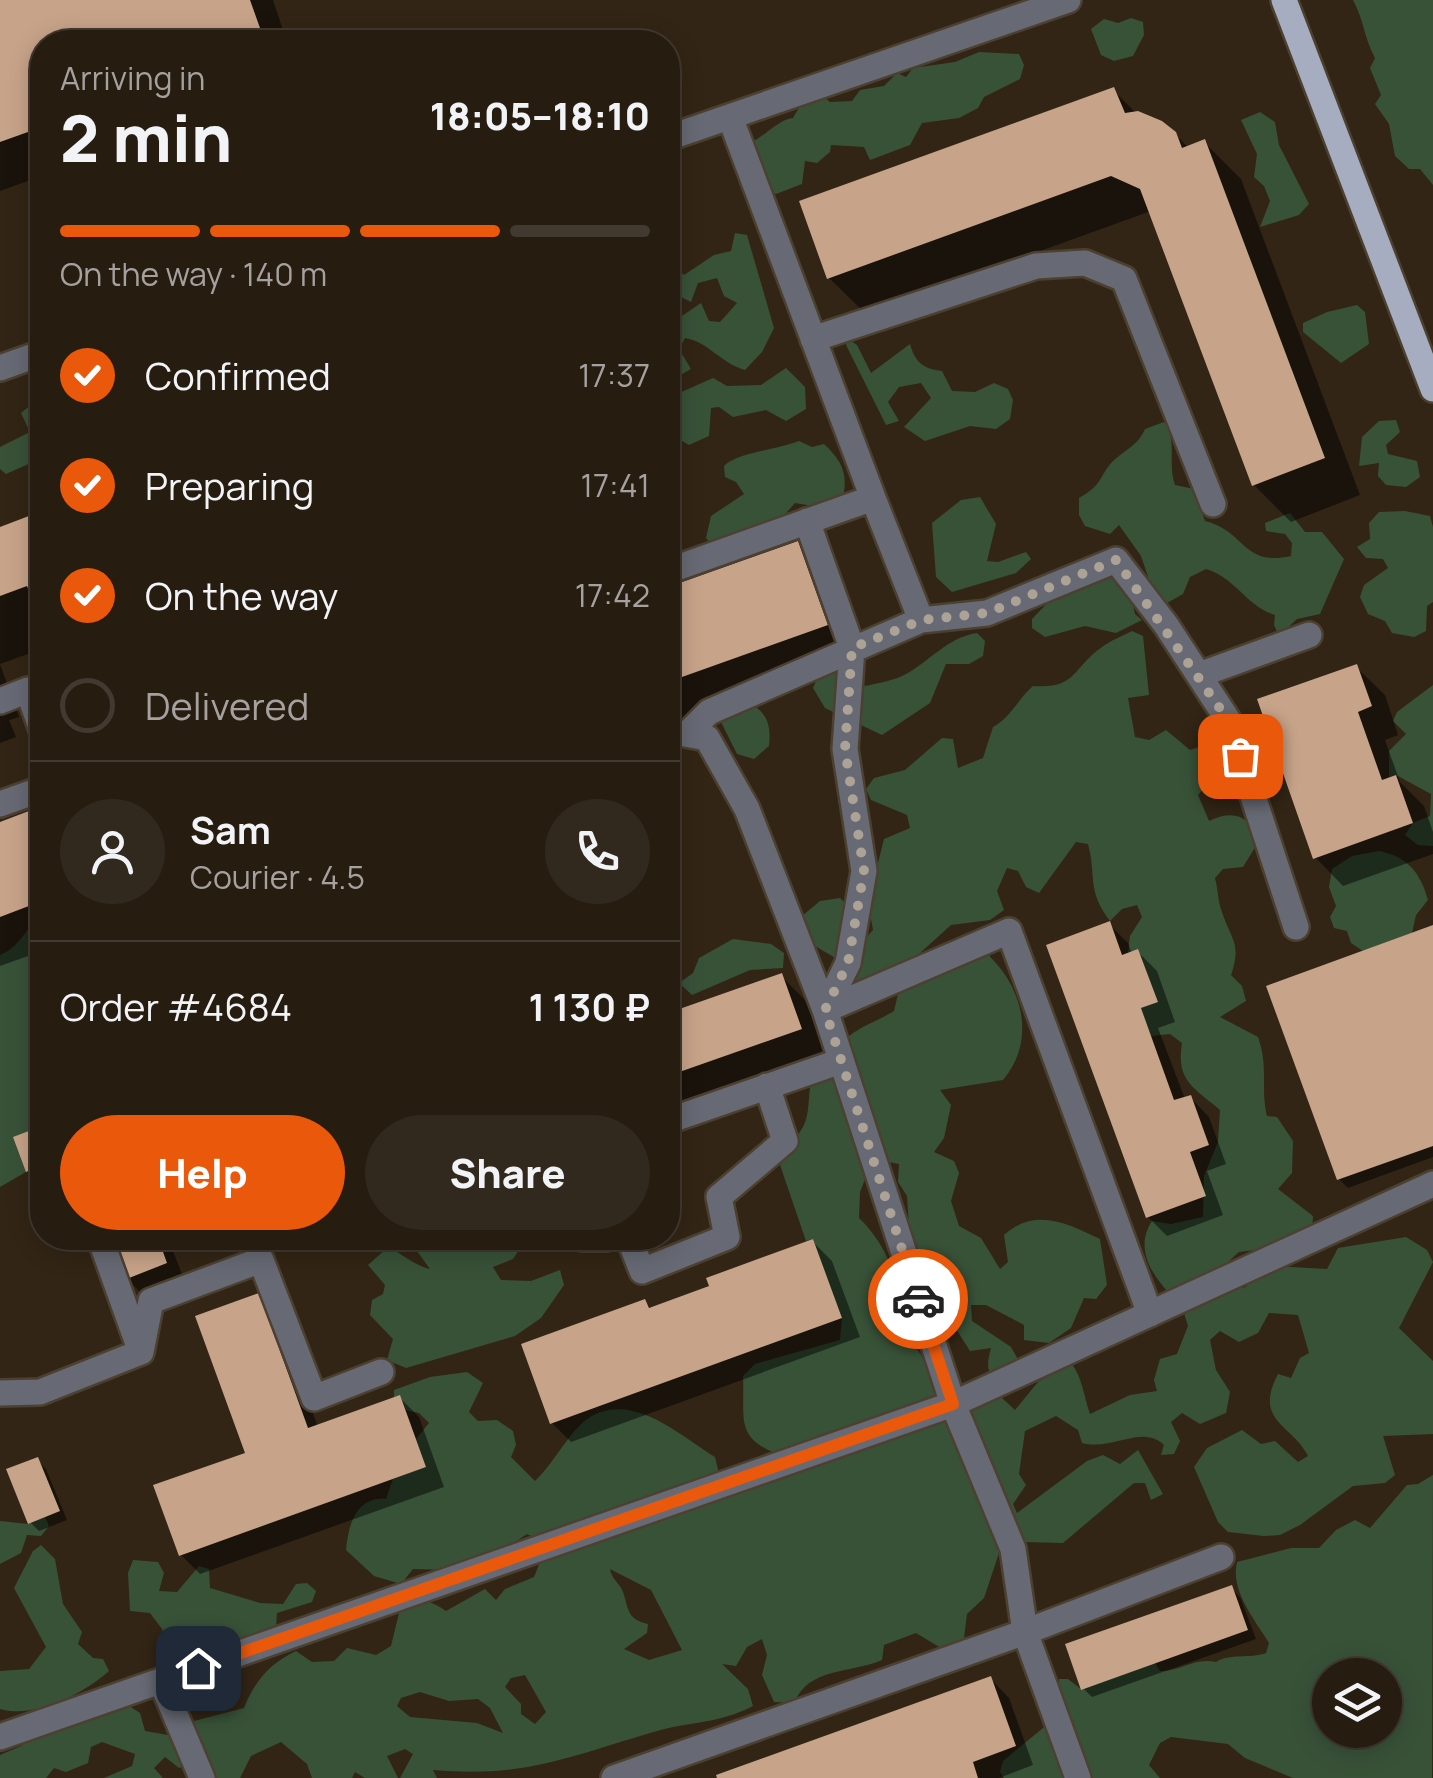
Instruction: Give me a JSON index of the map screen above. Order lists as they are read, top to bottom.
{
  "page": {
    "heading": ["2 min", "Arriving in", "18:05–18:10"],
    "panel": [
      "Sam",
      "Courier · 4.5",
      "Order #4684",
      "1 130 ₽"
    ],
    "bar": "On the way · 140 m",
    "list": [
      ["Confirmed", "17:37"],
      ["Preparing", "17:41"],
      ["On the way", "17:42"],
      "Delivered"
    ],
    "buttons": ["Help", "Share"]
  }
}
